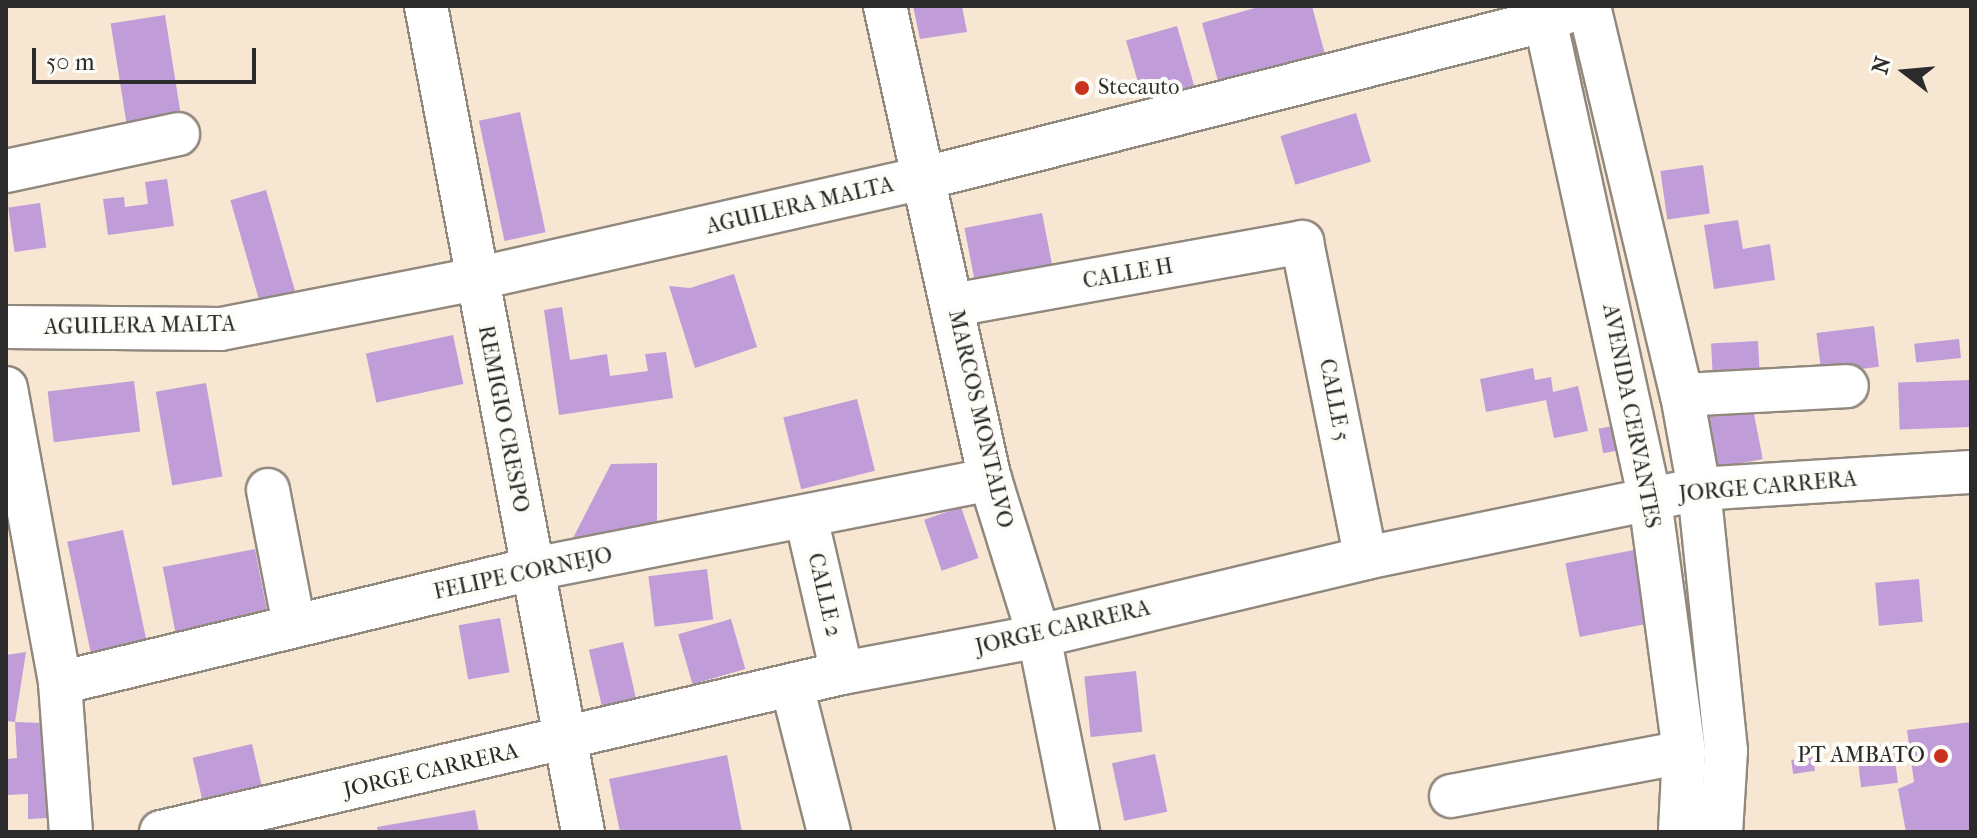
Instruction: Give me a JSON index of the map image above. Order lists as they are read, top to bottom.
{
  "streets": {
    "street": [
      "AGUILERA MALTA",
      "CALLE H",
      "CALLE 5",
      "AVENIDA CERVANTES",
      "REMIGIO CRESPO",
      "MARCOS MONTALVO",
      "JORGE CARRERA",
      "FELIPE CORNEJO",
      "CALLE 2"
    ]
  },
  "crossings": [
    ["AGUILERA MALTA", "AVENIDA CERVANTES"],
    ["AGUILERA MALTA", "REMIGIO CRESPO"],
    ["AGUILERA MALTA", "MARCOS MONTALVO"],
    ["CALLE H", "CALLE 5"],
    ["CALLE H", "MARCOS MONTALVO"],
    ["CALLE 5", "JORGE CARRERA"],
    ["AVENIDA CERVANTES", "JORGE CARRERA"],
    ["REMIGIO CRESPO", "JORGE CARRERA"],
    ["REMIGIO CRESPO", "FELIPE CORNEJO"],
    ["MARCOS MONTALVO", "JORGE CARRERA"],
    ["MARCOS MONTALVO", "FELIPE CORNEJO"],
    ["JORGE CARRERA", "CALLE 2"],
    ["FELIPE CORNEJO", "CALLE 2"]
  ],
  "places": ["Stecauto", "PT AMBATO"],
  "scale_bar": "50 m",
  "north": "left"
}
